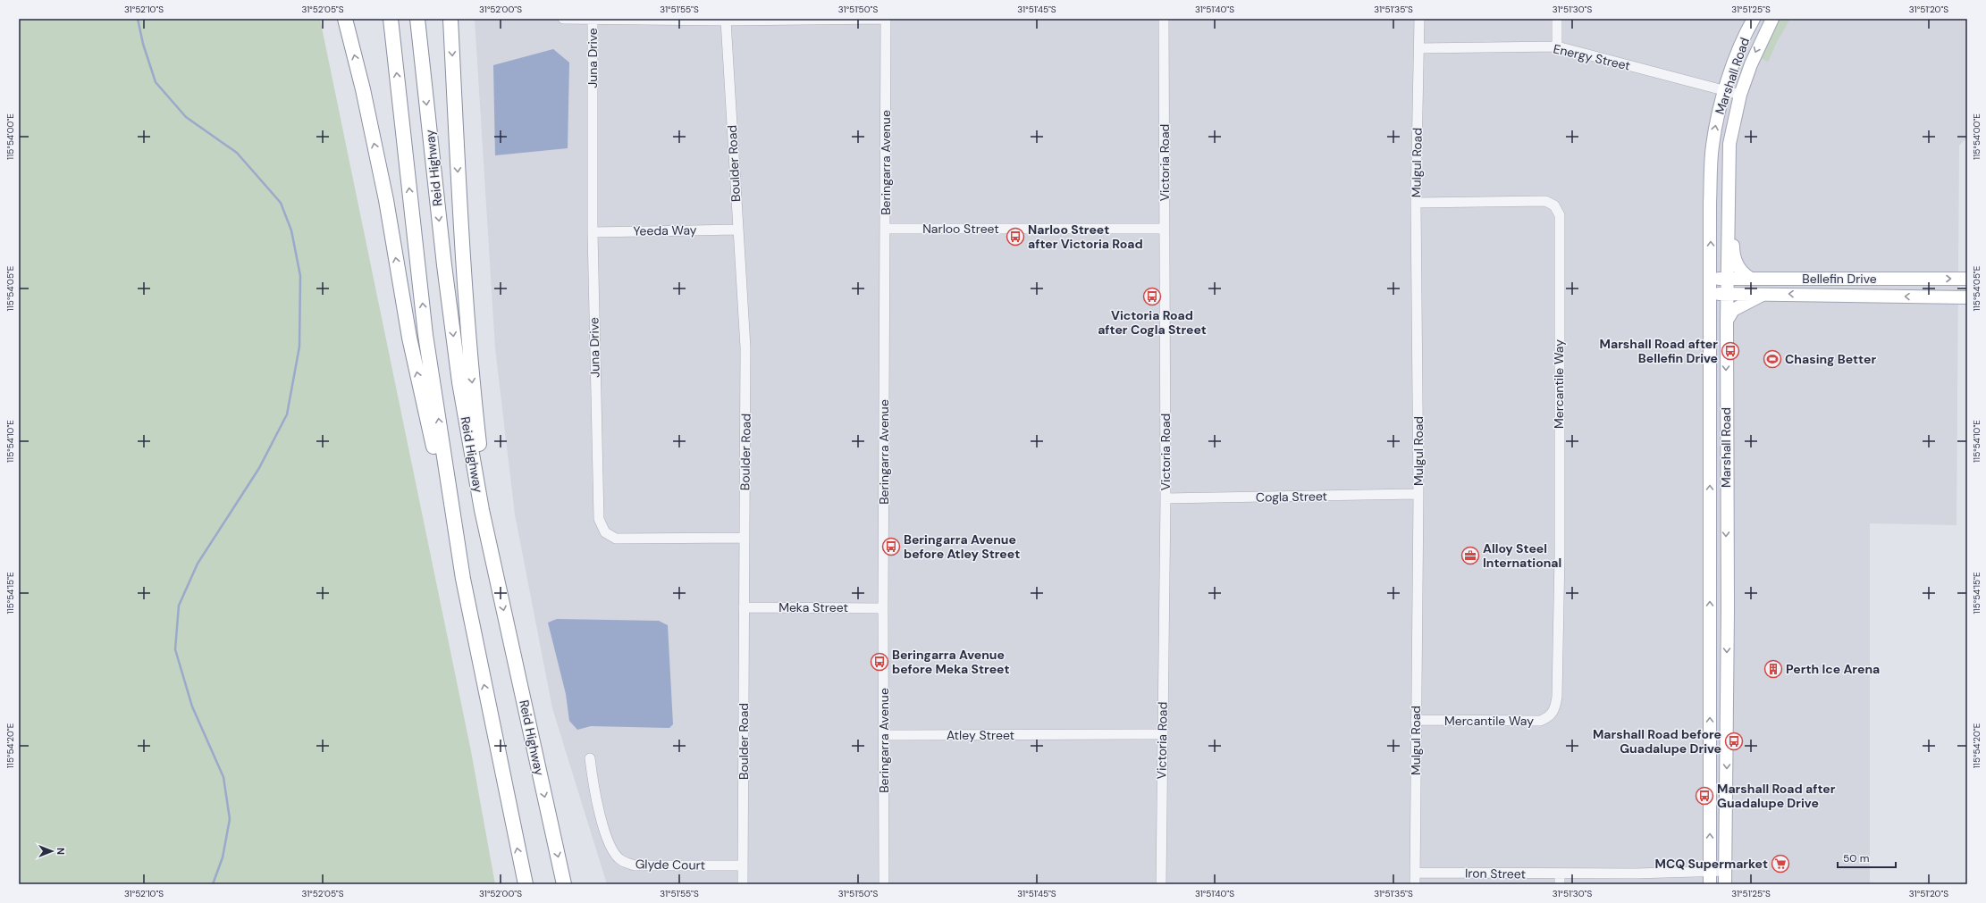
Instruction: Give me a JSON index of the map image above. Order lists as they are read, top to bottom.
{
  "streets": {
    "highway": ["Reid Highway"],
    "main road": ["Marshall Road", "Bellefin Drive"],
    "street": [
      "Energy Street",
      "Juna Drive",
      "Beringarra Avenue",
      "Victoria Road",
      "Mulgul Road",
      "Boulder Road",
      "Narloo Street",
      "Yeeda Way",
      "Mercantile Way",
      "Cogla Street",
      "Meka Street",
      "Atley Street",
      "Glyde Court",
      "Iron Street"
    ]
  },
  "crossings": [
    ["Energy Street", "Marshall Road"],
    ["Energy Street", "Mulgul Road"],
    ["Juna Drive", "Boulder Road"],
    ["Juna Drive", "Yeeda Way"],
    ["Marshall Road", "Bellefin Drive"],
    ["Marshall Road", "Iron Street"],
    ["Beringarra Avenue", "Narloo Street"],
    ["Beringarra Avenue", "Meka Street"],
    ["Beringarra Avenue", "Atley Street"],
    ["Victoria Road", "Narloo Street"],
    ["Victoria Road", "Cogla Street"],
    ["Victoria Road", "Atley Street"],
    ["Mulgul Road", "Mercantile Way"],
    ["Mulgul Road", "Cogla Street"],
    ["Mulgul Road", "Iron Street"],
    ["Boulder Road", "Yeeda Way"],
    ["Boulder Road", "Meka Street"],
    ["Boulder Road", "Glyde Court"]
  ],
  "places": {
    "bus stop": [
      "Narloo Street after Victoria Road",
      "Victoria Road after Cogla Street",
      "Marshall Road after Bellefin Drive",
      "Beringarra Avenue before Atley Street",
      "Beringarra Avenue before Meka Street",
      "Marshall Road before Guadalupe Drive",
      "Marshall Road after Guadalupe Drive"
    ],
    "sports": ["Chasing Better"],
    "office": ["Alloy Steel International"],
    "building": ["Perth Ice Arena"],
    "supermarket": ["MCQ Supermarket"]
  },
  "scale_bar": "50 m",
  "north": "right",
  "coordinates": [
    "31°52'10\"S",
    "31°52'05\"S",
    "31°52'00\"S",
    "31°51'55\"S",
    "31°51'50\"S",
    "31°51'45\"S",
    "31°51'40\"S",
    "31°51'35\"S",
    "31°51'30\"S",
    "31°51'25\"S",
    "31°51'20\"S",
    "115°54'00\"E",
    "115°54'05\"E",
    "115°54'10\"E",
    "115°54'15\"E",
    "115°54'20\"E"
  ]
}
